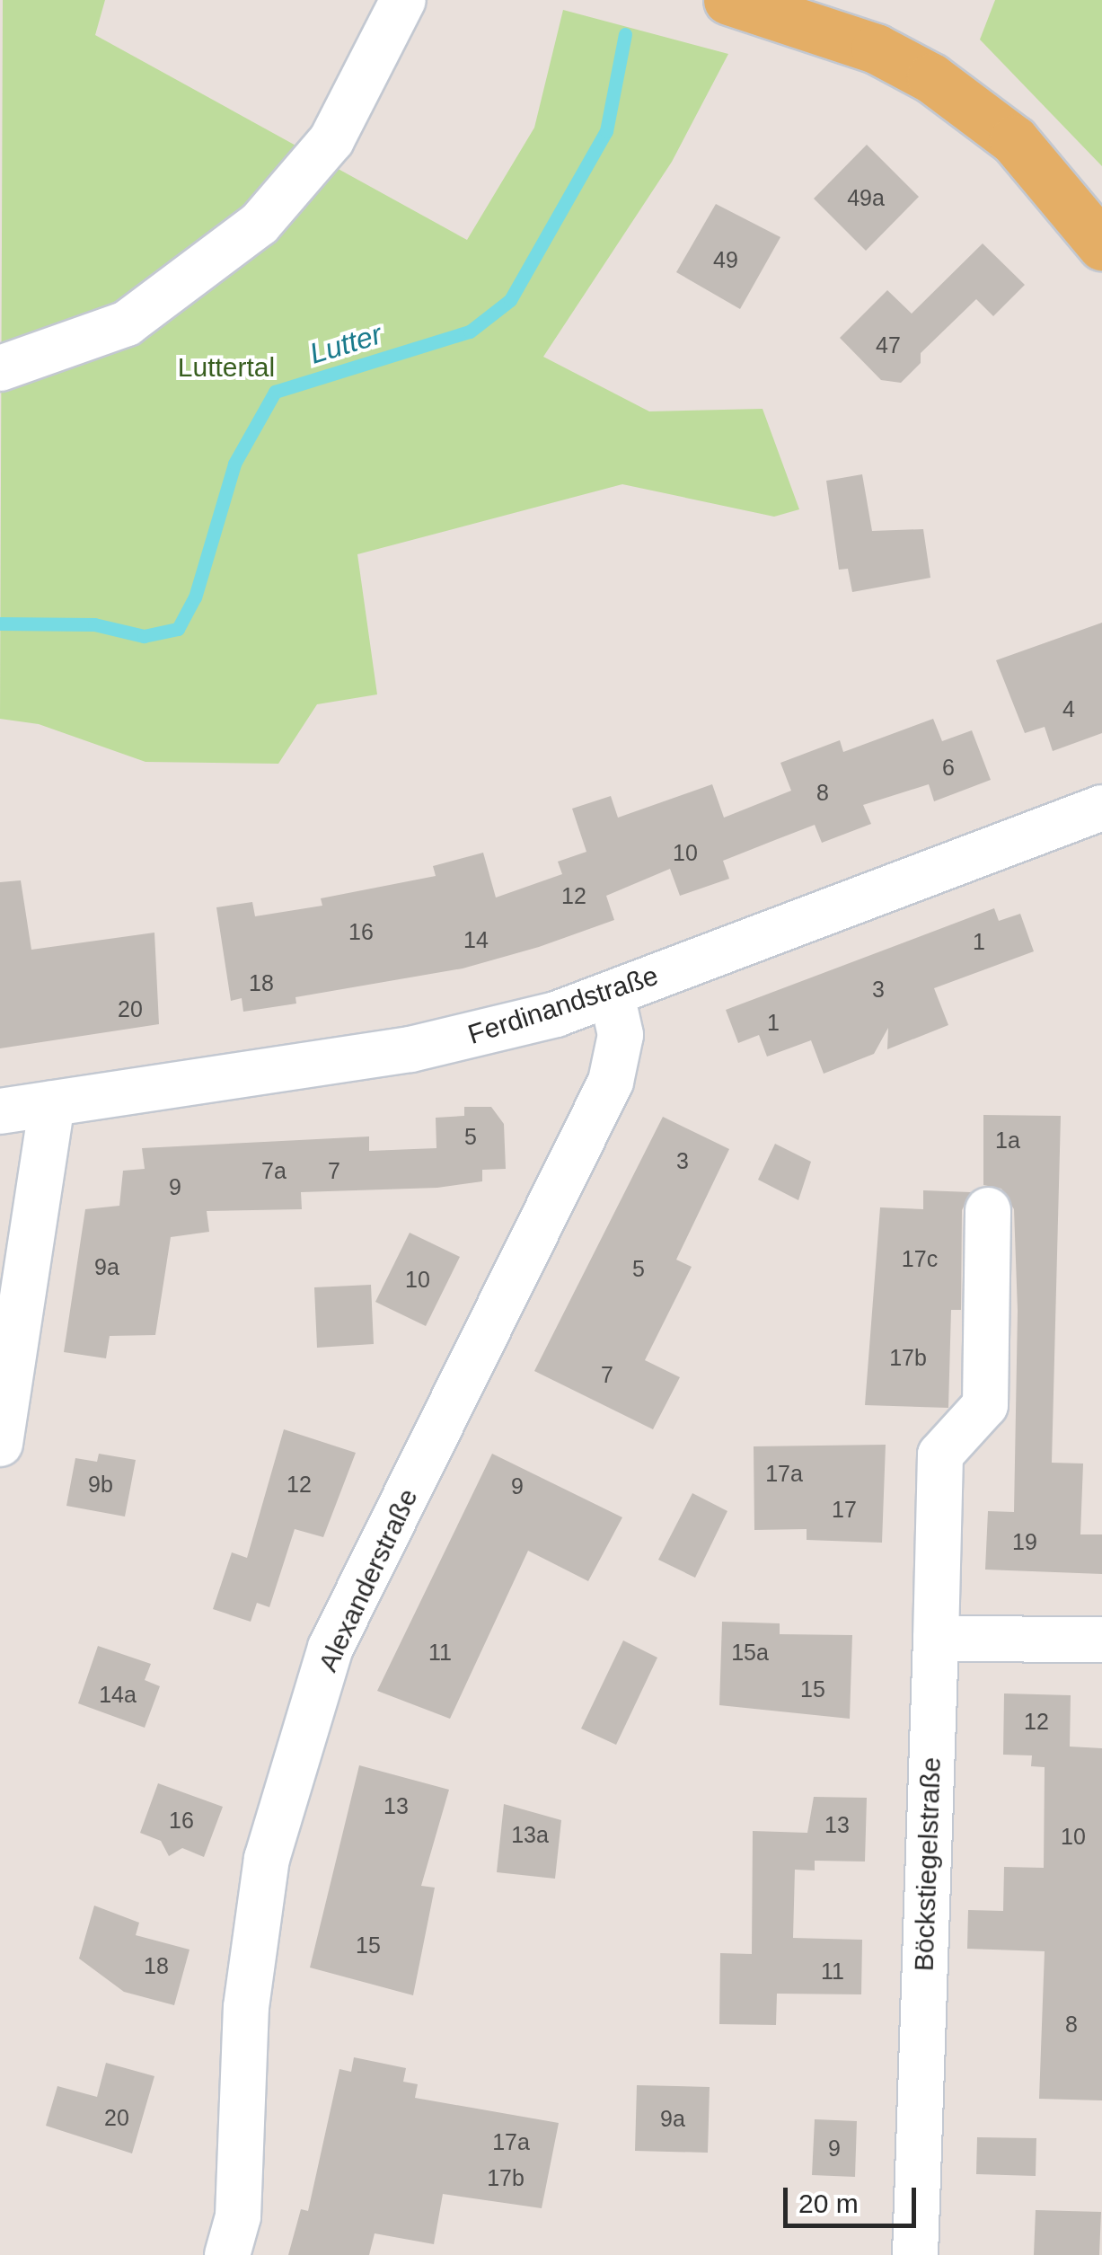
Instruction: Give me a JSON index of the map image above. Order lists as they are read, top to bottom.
{
  "streets": {
    "street": ["Ferdinandstraße", "Alexanderstraße", "Böckstiegelstraße"]
  },
  "crossings": [
    ["Ferdinandstraße", "Alexanderstraße"]
  ],
  "water": ["Lutter"],
  "parks": ["Luttertal"],
  "house_numbers": [
    "49a",
    "49",
    "47",
    "4",
    "6",
    "8",
    "10",
    "12",
    "16",
    "14",
    "1",
    "18",
    "3",
    "20",
    "1",
    "5",
    "1a",
    "3",
    "7a",
    "7",
    "9",
    "17c",
    "9a",
    "5",
    "10",
    "17b",
    "7",
    "17a",
    "9b",
    "12",
    "9",
    "17",
    "19",
    "11",
    "15a",
    "15",
    "14a",
    "12",
    "13",
    "16",
    "13",
    "13a",
    "10",
    "15",
    "18",
    "11",
    "8",
    "20",
    "9a",
    "17a",
    "9",
    "17b"
  ],
  "scale_bar": "20 m"
}
